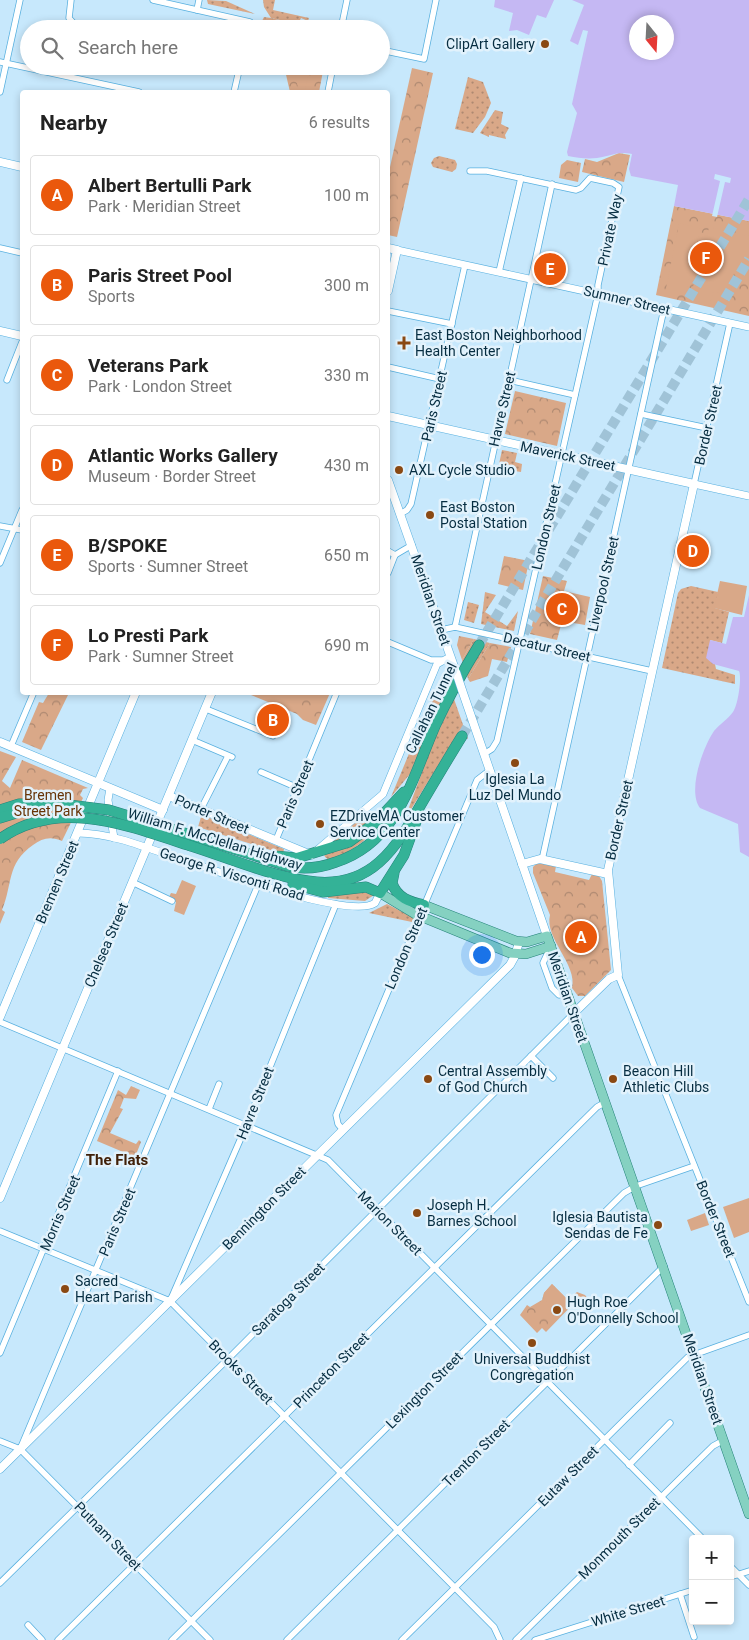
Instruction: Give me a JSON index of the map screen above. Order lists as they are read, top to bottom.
{
  "streets": {
    "highway": ["Callahan Tunnel", "William F. McClellan Highway"],
    "main road": [
      "Sumner Street",
      "Border Street",
      "Maverick Street",
      "Meridian Street",
      "Porter Street",
      "Bremen Street",
      "Chelsea Street",
      "Bennington Street"
    ],
    "street": [
      "Private Way",
      "Paris Street",
      "Havre Street",
      "London Street",
      "Liverpool Street",
      "Decatur Street",
      "George R. Visconti Road",
      "Morris Street",
      "Marion Street",
      "Saratoga Street",
      "Princeton Street",
      "Brooks Street",
      "Lexington Street",
      "Trenton Street",
      "Eutaw Street",
      "Putnam Street",
      "Monmouth Street",
      "White Street"
    ]
  },
  "crossings": [
    ["Private Way", "Sumner Street"],
    ["Private Way", "Havre Street"],
    ["Private Way", "London Street"],
    ["Sumner Street", "Paris Street"],
    ["Sumner Street", "Havre Street"],
    ["Sumner Street", "Border Street"],
    ["Sumner Street", "London Street"],
    ["Sumner Street", "Liverpool Street"],
    ["Paris Street", "Maverick Street"],
    ["Paris Street", "Meridian Street"],
    ["Paris Street", "Porter Street"],
    ["Paris Street", "George R. Visconti Road"],
    ["Paris Street", "Bennington Street"],
    ["Paris Street", "Marion Street"],
    ["Paris Street", "Brooks Street"],
    ["Paris Street", "Putnam Street"],
    ["Havre Street", "Maverick Street"],
    ["Havre Street", "Decatur Street"],
    ["Havre Street", "George R. Visconti Road"],
    ["Havre Street", "Bennington Street"],
    ["Havre Street", "Marion Street"],
    ["Havre Street", "Brooks Street"],
    ["Border Street", "Maverick Street"],
    ["Border Street", "Decatur Street"],
    ["Border Street", "Lexington Street"],
    ["Maverick Street", "London Street"],
    ["Maverick Street", "Liverpool Street"],
    ["London Street", "Meridian Street"],
    ["London Street", "Decatur Street"],
    ["London Street", "Bennington Street"],
    ["Liverpool Street", "Decatur Street"],
    ["Meridian Street", "Decatur Street"],
    ["Meridian Street", "Saratoga Street"],
    ["Meridian Street", "Princeton Street"],
    ["Meridian Street", "Lexington Street"],
    ["Meridian Street", "Trenton Street"],
    ["Meridian Street", "Eutaw Street"],
    ["Meridian Street", "Monmouth Street"],
    ["Callahan Tunnel", "William F. McClellan Highway"],
    ["Porter Street", "Bremen Street"],
    ["Porter Street", "Chelsea Street"],
    ["George R. Visconti Road", "Bremen Street"],
    ["George R. Visconti Road", "Chelsea Street"],
    ["Chelsea Street", "Marion Street"],
    ["Bennington Street", "Marion Street"],
    ["Bennington Street", "Brooks Street"],
    ["Bennington Street", "Putnam Street"],
    ["Morris Street", "Marion Street"],
    ["Morris Street", "Brooks Street"],
    ["Marion Street", "Saratoga Street"],
    ["Marion Street", "Princeton Street"],
    ["Marion Street", "Lexington Street"],
    ["Marion Street", "Trenton Street"],
    ["Marion Street", "Eutaw Street"],
    ["Marion Street", "Monmouth Street"],
    ["Saratoga Street", "Brooks Street"],
    ["Saratoga Street", "Putnam Street"],
    ["Princeton Street", "Brooks Street"],
    ["Princeton Street", "Putnam Street"],
    ["Brooks Street", "Lexington Street"],
    ["Brooks Street", "Trenton Street"],
    ["Brooks Street", "Eutaw Street"],
    ["Lexington Street", "Putnam Street"]
  ],
  "districts": ["The Flats"],
  "parks": ["Bremen Street Park"],
  "places": {
    "other": [
      "ClipArt Gallery",
      "AXL Cycle Studio",
      "East Boston Postal Station",
      "Iglesia La Luz Del Mundo",
      "EZDriveMA Customer Service Center",
      "Central Assembly of God Church",
      "Beacon Hill Athletic Clubs",
      "Joseph H. Barnes School",
      "Iglesia Bautista Sendas de Fe",
      "Sacred Heart Parish",
      "Hugh Roe O'Donnelly School",
      "Universal Buddhist Congregation"
    ],
    "health": ["East Boston Neighborhood Health Center"]
  },
  "north": "bottom",
  "page": {
    "search": "Search here",
    "heading": ["Nearby", "6 results"],
    "list": [
      {
        "mark": "A",
        "name": "Albert Bertulli Park",
        "note": "Park · Meridian Street",
        "value": "100 m"
      },
      {
        "mark": "B",
        "name": "Paris Street Pool",
        "note": "Sports",
        "value": "300 m"
      },
      {
        "mark": "C",
        "name": "Veterans Park",
        "note": "Park · London Street",
        "value": "330 m"
      },
      {
        "mark": "D",
        "name": "Atlantic Works Gallery",
        "note": "Museum · Border Street",
        "value": "430 m"
      },
      {
        "mark": "E",
        "name": "B/SPOKE",
        "note": "Sports · Sumner Street",
        "value": "650 m"
      },
      {
        "mark": "F",
        "name": "Lo Presti Park",
        "note": "Park · Sumner Street",
        "value": "690 m"
      }
    ],
    "pins": [
      "F",
      "E",
      "D",
      "C",
      "B",
      "A"
    ],
    "map_buttons": ["+", "−"]
  }
}
